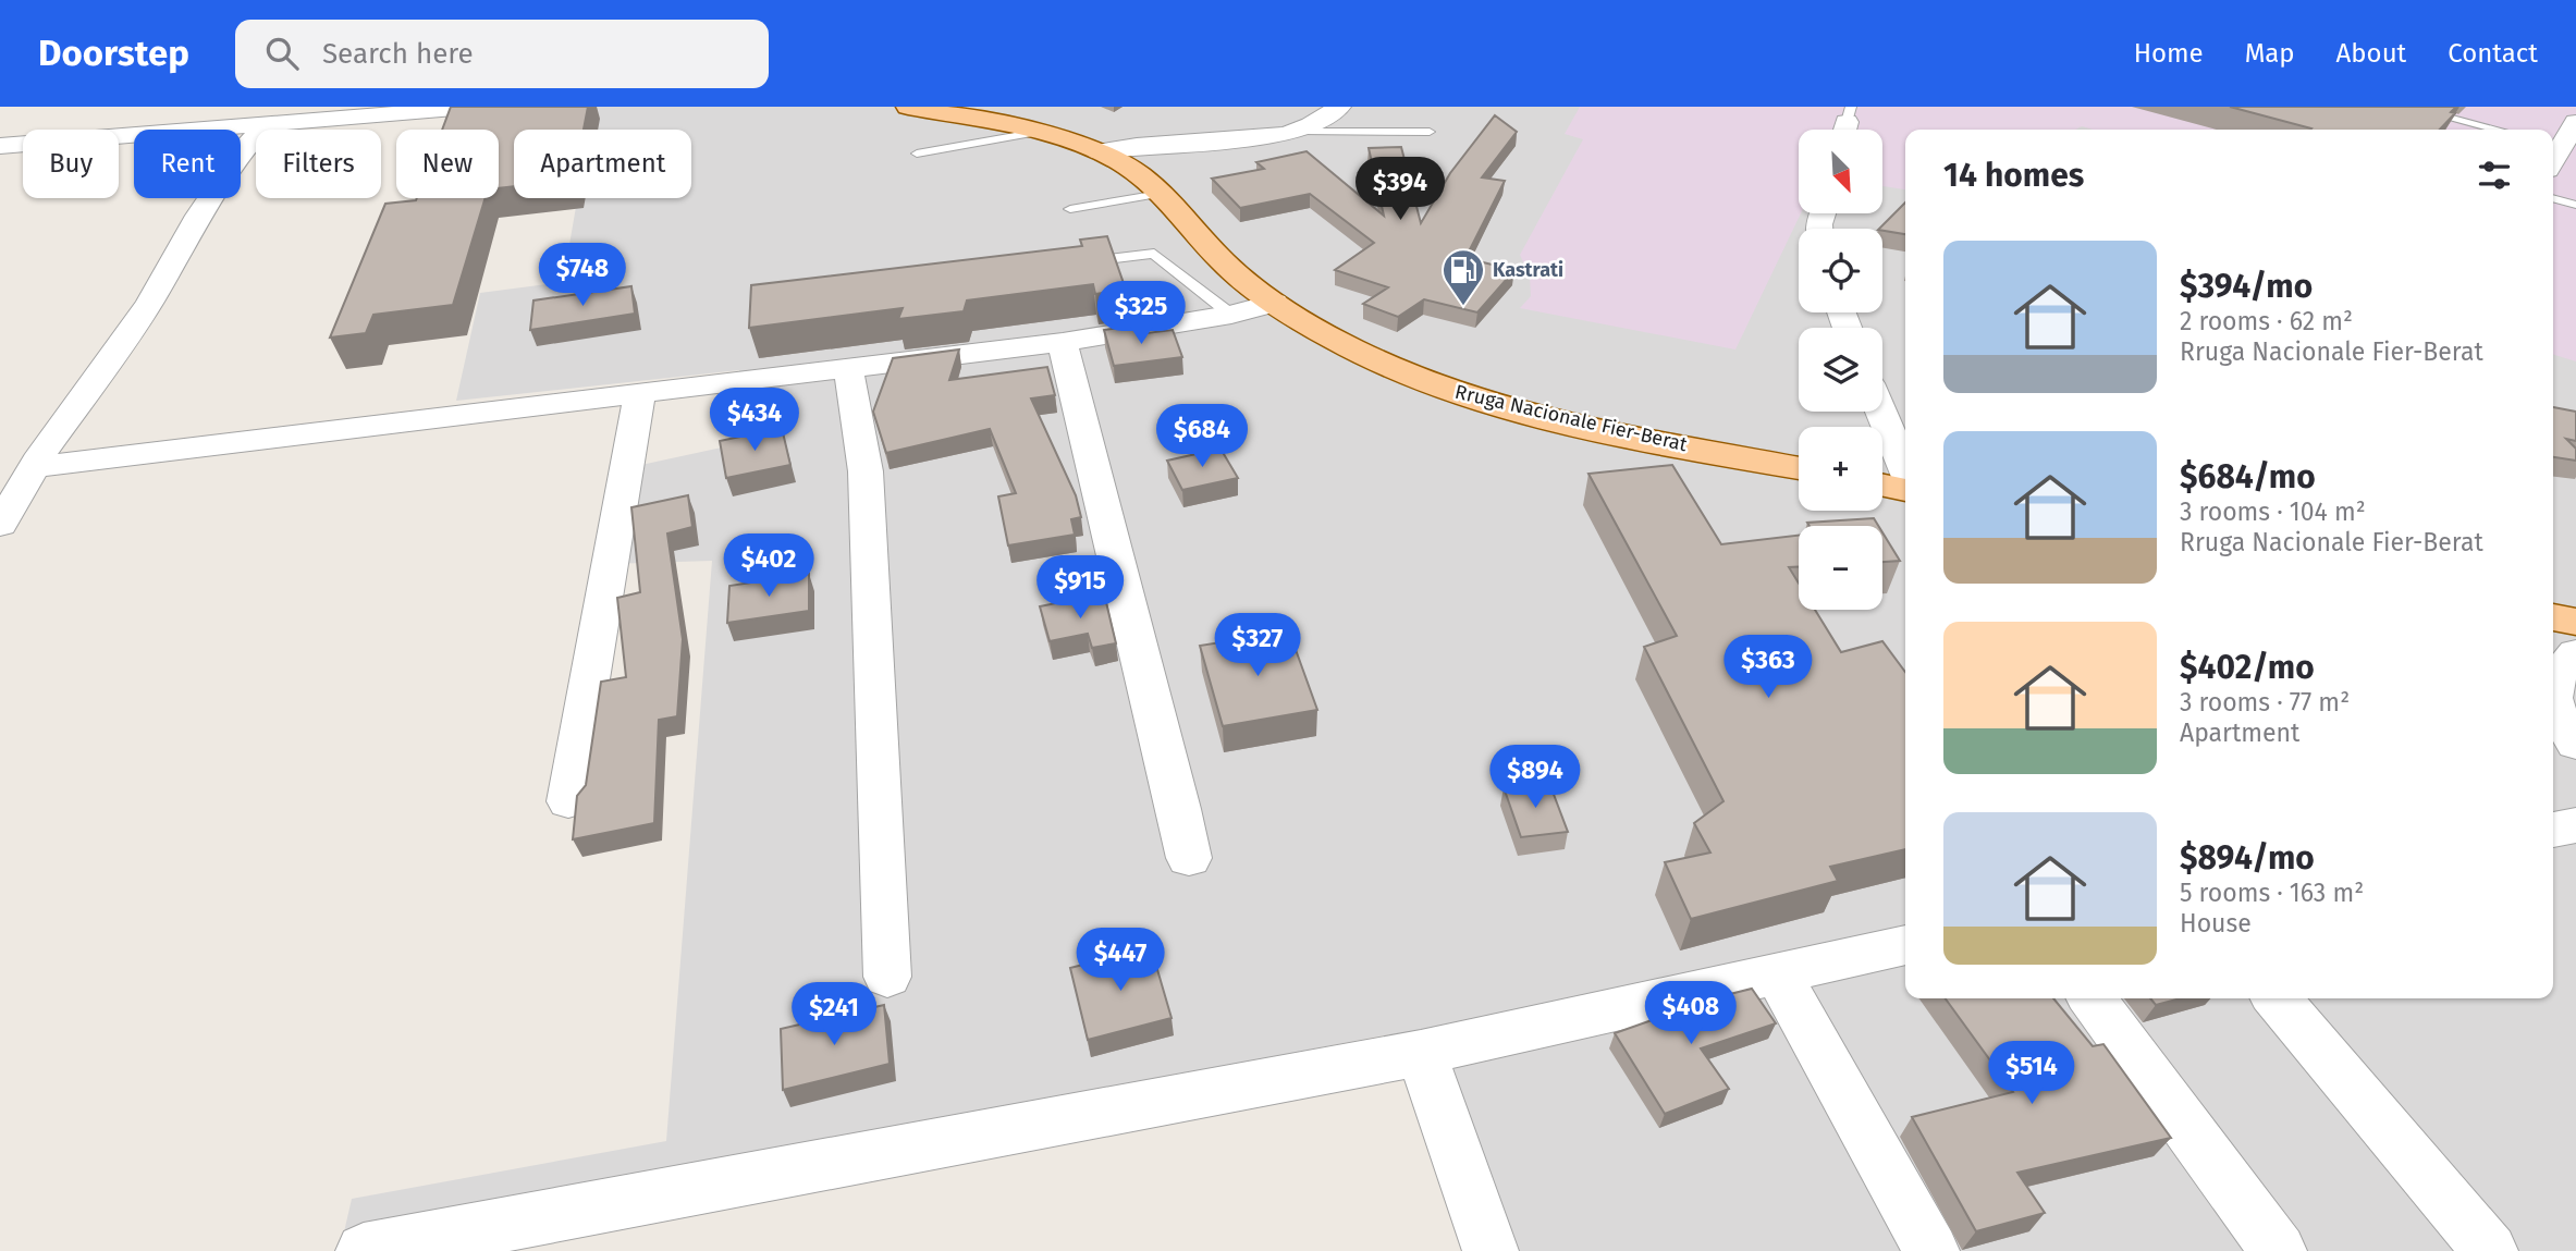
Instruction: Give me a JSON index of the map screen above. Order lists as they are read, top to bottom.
{
  "streets": {
    "main road": ["Rruga Nacionale Fier-Berat"]
  },
  "places": {
    "fuel station": ["Kastrati"]
  },
  "north": "bottom right",
  "page": {
    "header": "Doorstep",
    "search": "Search here",
    "nav": [
      "Home",
      "Map",
      "About",
      "Contact"
    ],
    "map_buttons": ["+", "−"],
    "chip": [
      "Buy",
      "Rent",
      "Filters",
      "New",
      "Apartment"
    ],
    "heading": "14 homes",
    "price": [
      "$394",
      "$748",
      "$325",
      "$434",
      "$684",
      "$402",
      "$915",
      "$327",
      "$363",
      "$894",
      "$447",
      "$408",
      "$241",
      "$514"
    ],
    "list": [
      {
        "name": "$394/mo",
        "note": "2 rooms · 62 m² · Rruga Nacionale Fier-Berat"
      },
      {
        "name": "$684/mo",
        "note": "3 rooms · 104 m² · Rruga Nacionale Fier-Berat"
      },
      {
        "name": "$402/mo",
        "note": "3 rooms · 77 m² · Apartment"
      },
      {
        "name": "$894/mo",
        "note": "5 rooms · 163 m² · House"
      }
    ]
  }
}
